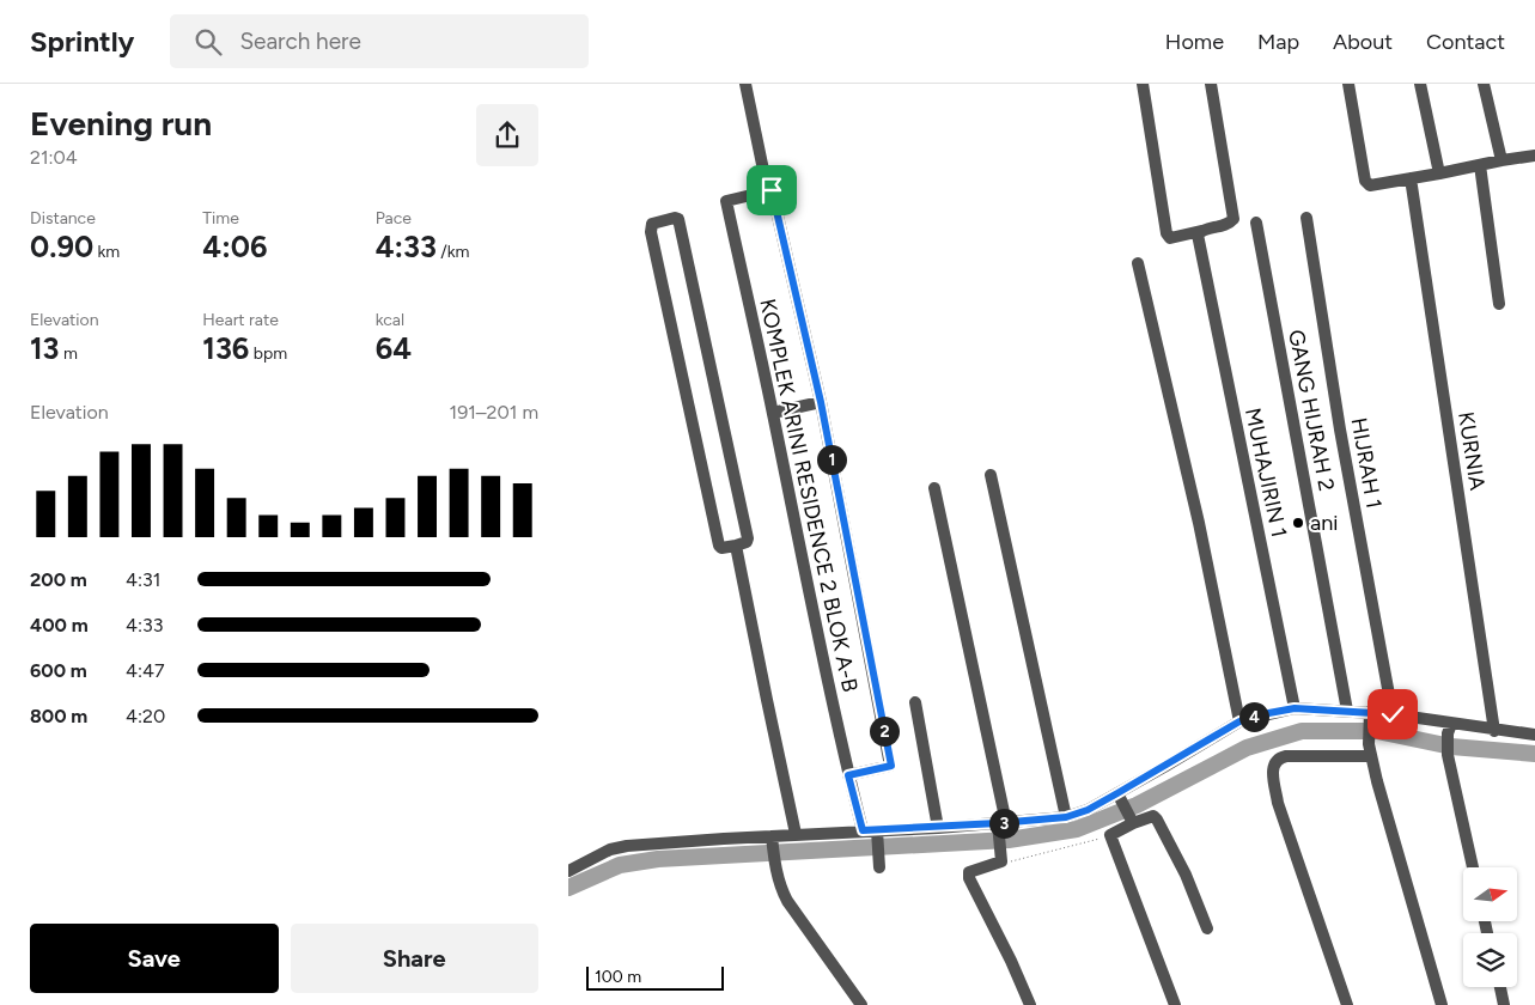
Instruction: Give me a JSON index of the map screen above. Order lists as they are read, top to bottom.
{
  "streets": {
    "street": [
      "GANG HIJRAH 2",
      "KURNIA",
      "HIJRAH 1",
      "MUHAJIRIN 1",
      "KOMPLEK ARINI RESIDENCE 2 BLOK A-B"
    ]
  },
  "places": ["ani"],
  "scale_bar": "100 m",
  "north": "right",
  "page": {
    "header": "Sprintly",
    "search": "Search here",
    "nav": [
      "Home",
      "Map",
      "About",
      "Contact"
    ],
    "heading": ["Evening run", "21:04"],
    "stats": [
      ["Distance", "0.90 km"],
      ["Time", "4:06"],
      ["Pace", "4:33 /km"],
      ["Elevation", "13 m"],
      ["Heart rate", "136 bpm"],
      ["kcal", "64"]
    ],
    "chart": ["Elevation", "191–201 m"],
    "pins": [
      "1",
      "4",
      "2",
      "3"
    ],
    "list": [
      {
        "name": "200 m",
        "note": "4:31"
      },
      {
        "name": "400 m",
        "note": "4:33"
      },
      {
        "name": "600 m",
        "note": "4:47"
      },
      {
        "name": "800 m",
        "note": "4:20"
      }
    ],
    "buttons": ["Save", "Share"],
    "scale": "100 m"
  }
}
